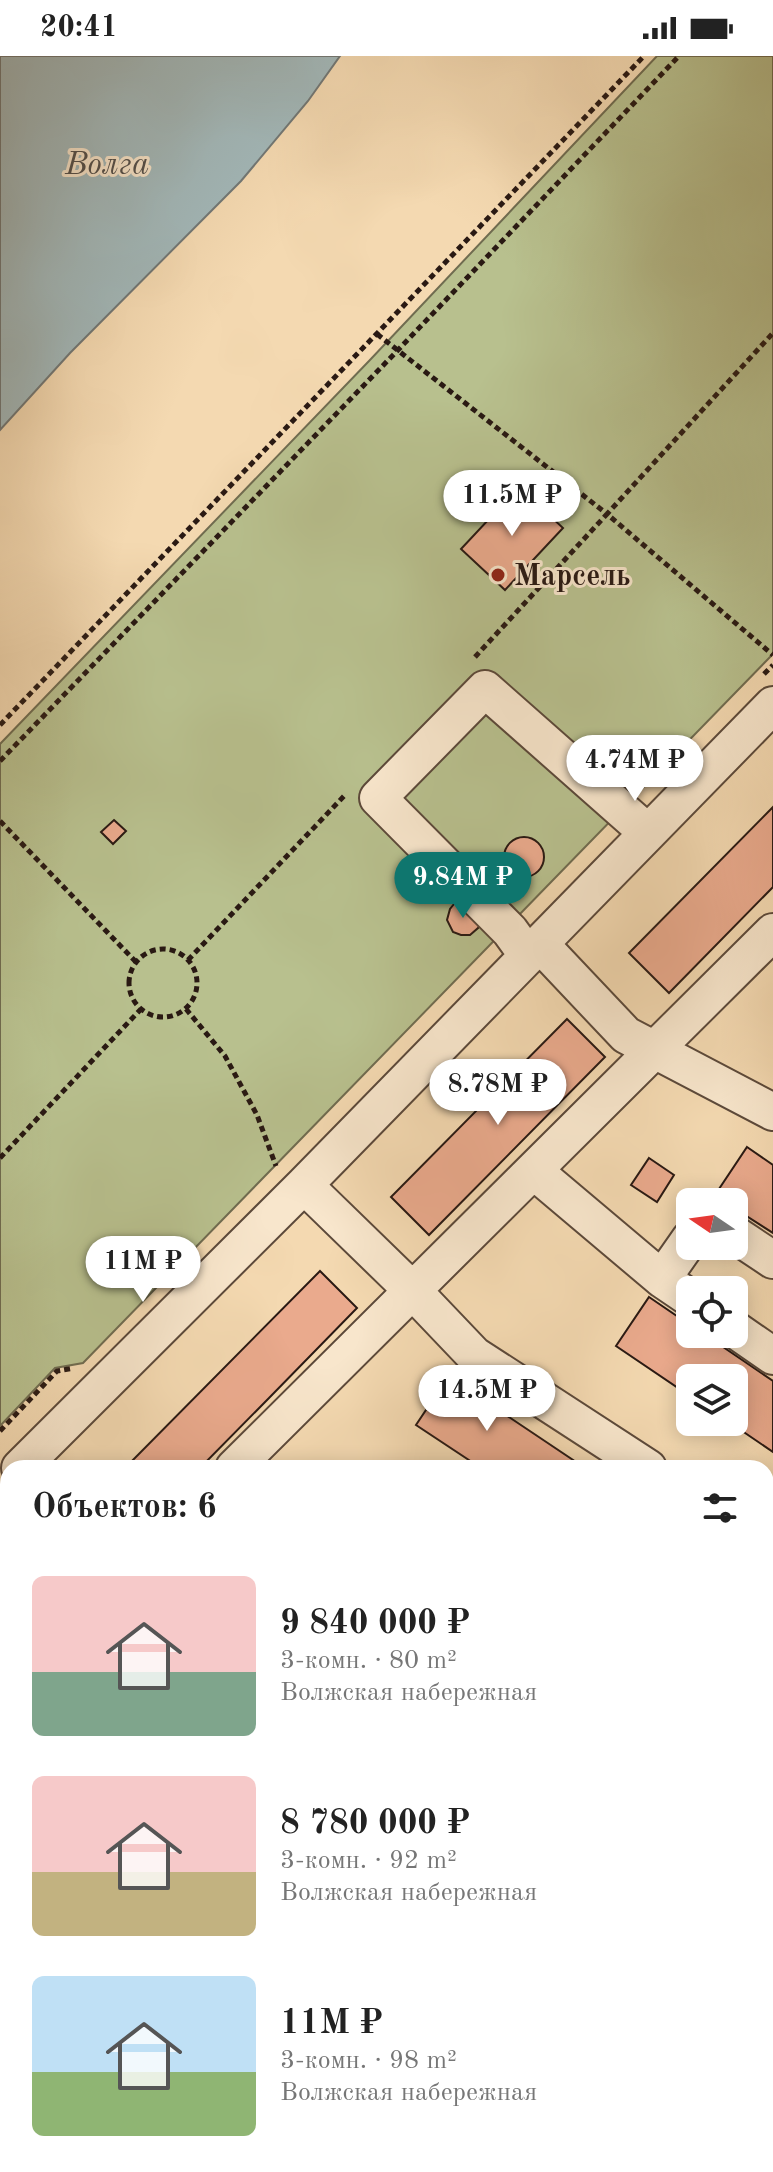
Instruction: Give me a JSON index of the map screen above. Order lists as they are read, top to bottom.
{
  "water": ["Волга"],
  "places": ["Марсель"],
  "north": "left",
  "page": {
    "status": "20:41",
    "price": [
      "11.5M ₽",
      "4.74M ₽",
      "9.84M ₽",
      "8.78M ₽",
      "11M ₽",
      "14.5M ₽"
    ],
    "heading": "Объектов: 6",
    "list": [
      {
        "name": "9 840 000 ₽",
        "note": "3-комн. · 80 m² · Волжская набережная"
      },
      {
        "name": "8 780 000 ₽",
        "note": "3-комн. · 92 m² · Волжская набережная"
      },
      {
        "name": "11M ₽",
        "note": "3-комн. · 98 m² · Волжская набережная"
      }
    ]
  }
}
